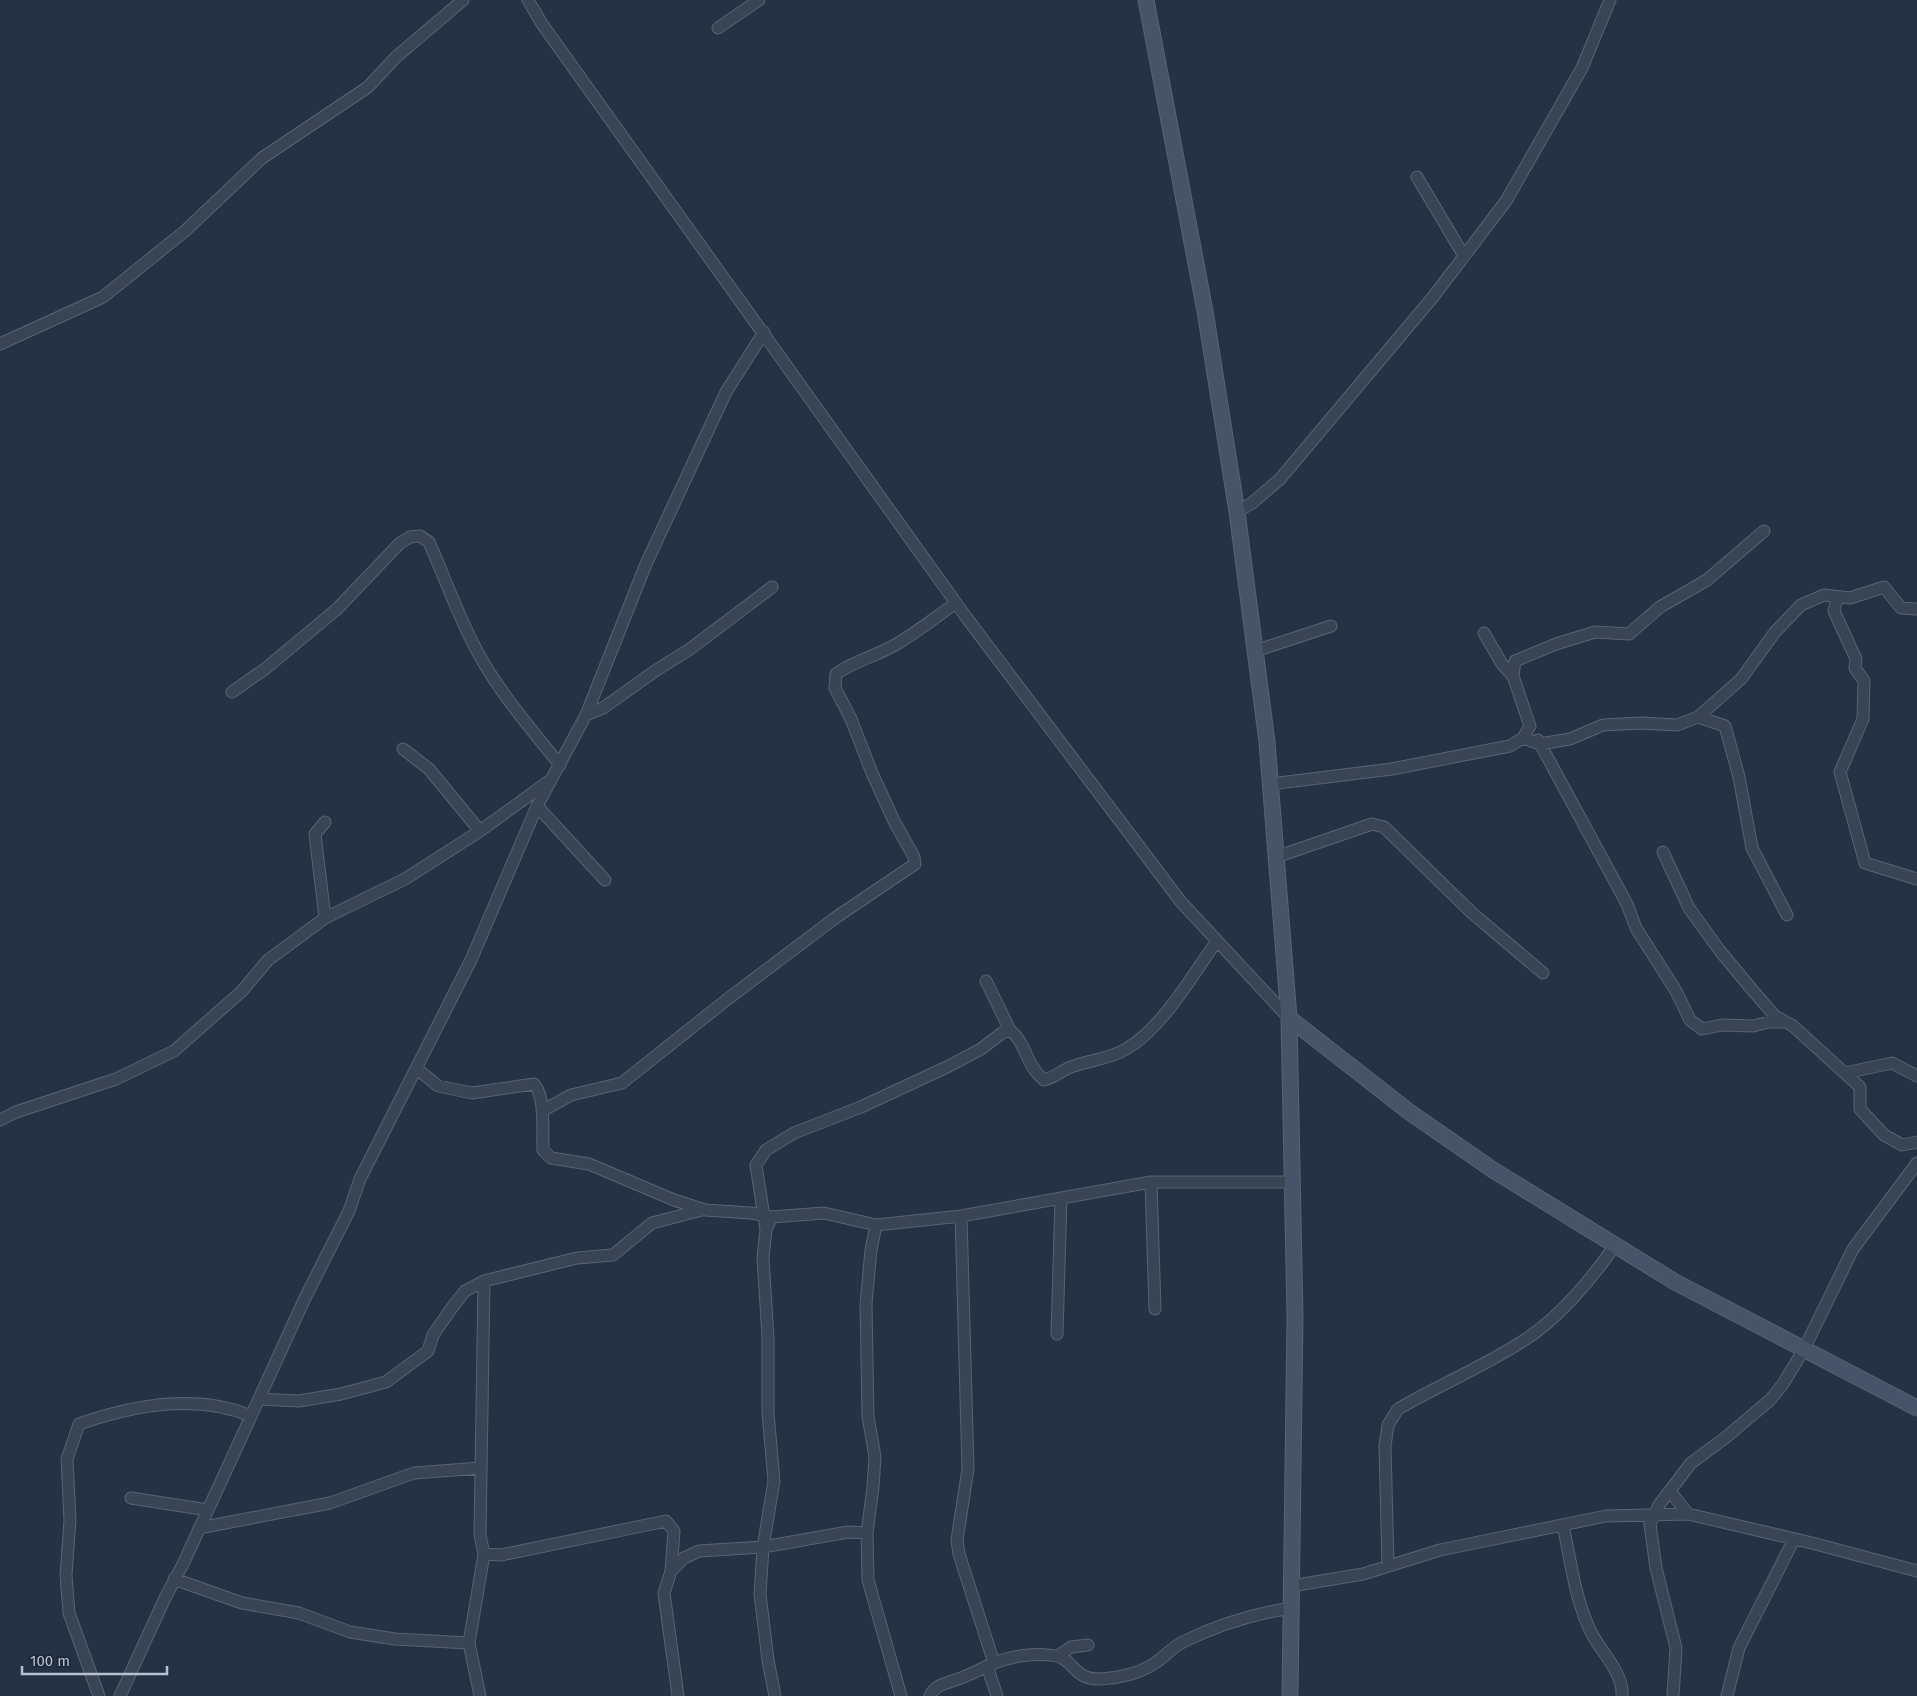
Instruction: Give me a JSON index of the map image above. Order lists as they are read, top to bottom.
{
  "scale_bar": "100 m"
}
